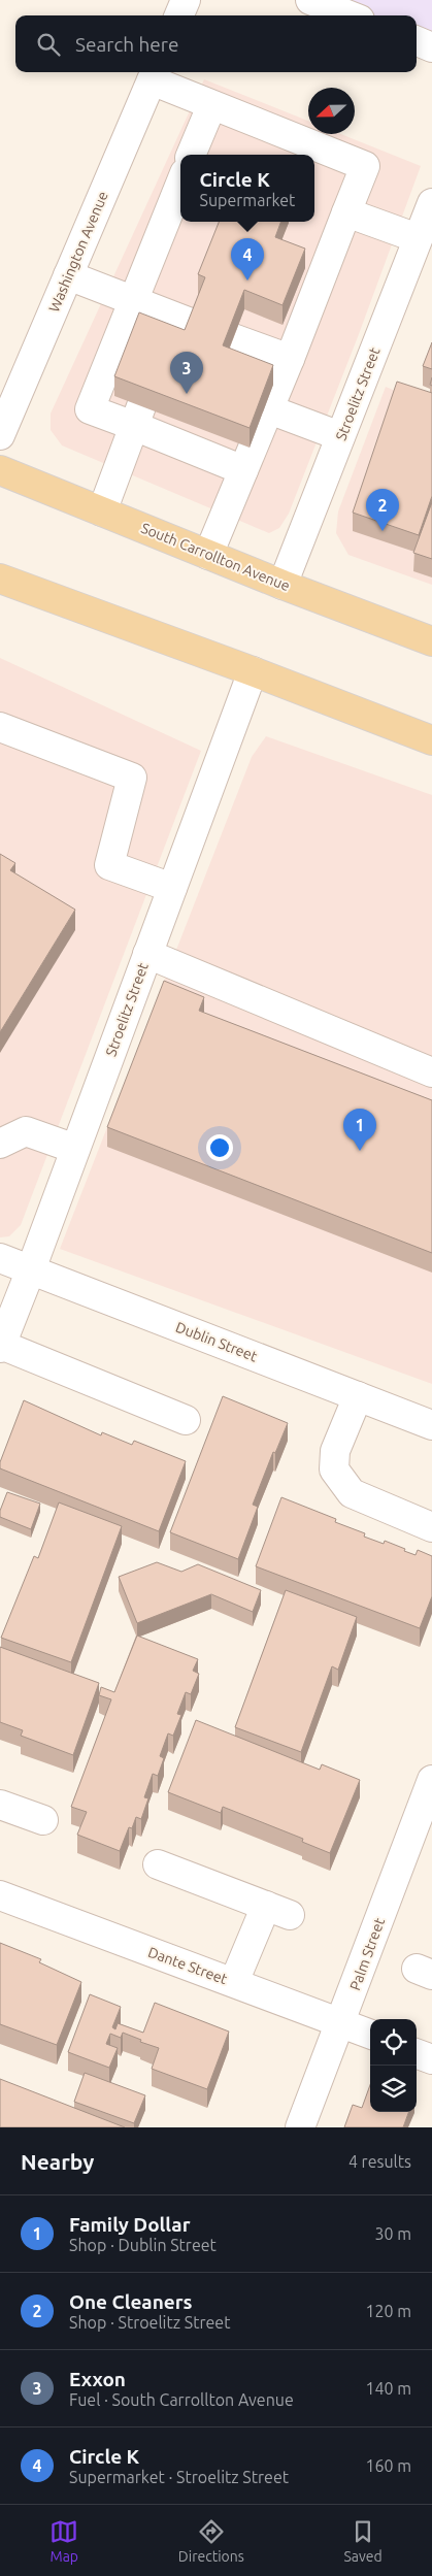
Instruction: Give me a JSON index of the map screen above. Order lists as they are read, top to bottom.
{
  "streets": {
    "main road": ["South Carrollton Avenue"],
    "street": [
      "Washington Avenue",
      "Stroelitz Street",
      "Dublin Street",
      "Palm Street",
      "Dante Street"
    ]
  },
  "crossings": [
    ["Stroelitz Street", "South Carrollton Avenue"],
    ["Stroelitz Street", "Dublin Street"],
    ["Palm Street", "Dante Street"]
  ],
  "north": "left",
  "page": {
    "search": "Search here",
    "popup": ["Circle K", "Supermarket"],
    "pins": [
      "4",
      "3",
      "2",
      "1"
    ],
    "heading": ["Nearby", "4 results"],
    "list": [
      {
        "mark": "1",
        "name": "Family Dollar",
        "note": "Shop · Dublin Street",
        "value": "30 m"
      },
      {
        "mark": "2",
        "name": "One Cleaners",
        "note": "Shop · Stroelitz Street",
        "value": "120 m"
      },
      {
        "mark": "3",
        "name": "Exxon",
        "note": "Fuel · South Carrollton Avenue",
        "value": "140 m"
      },
      {
        "mark": "4",
        "name": "Circle K",
        "note": "Supermarket · Stroelitz Street",
        "value": "160 m"
      }
    ],
    "nav": ["Map", "Directions", "Saved"]
  }
}
